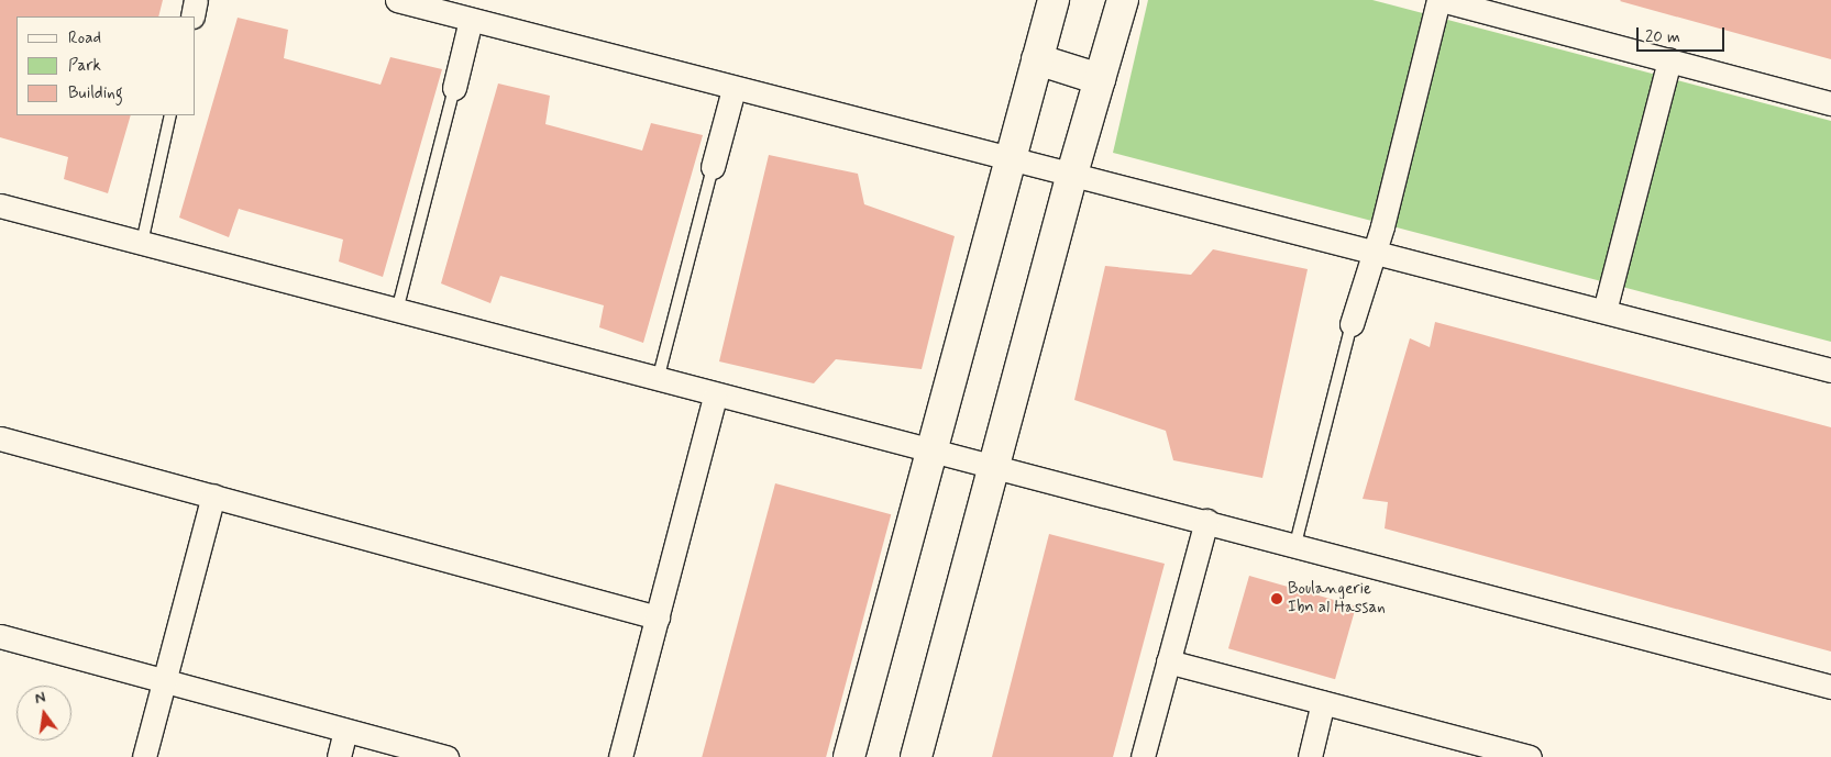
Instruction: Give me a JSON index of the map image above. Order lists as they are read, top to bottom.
{
  "places": ["Boulangerie Ibn al Hassan"],
  "legend": ["Road", "Park", "Building"],
  "scale_bar": "20 m",
  "north": "top"
}
